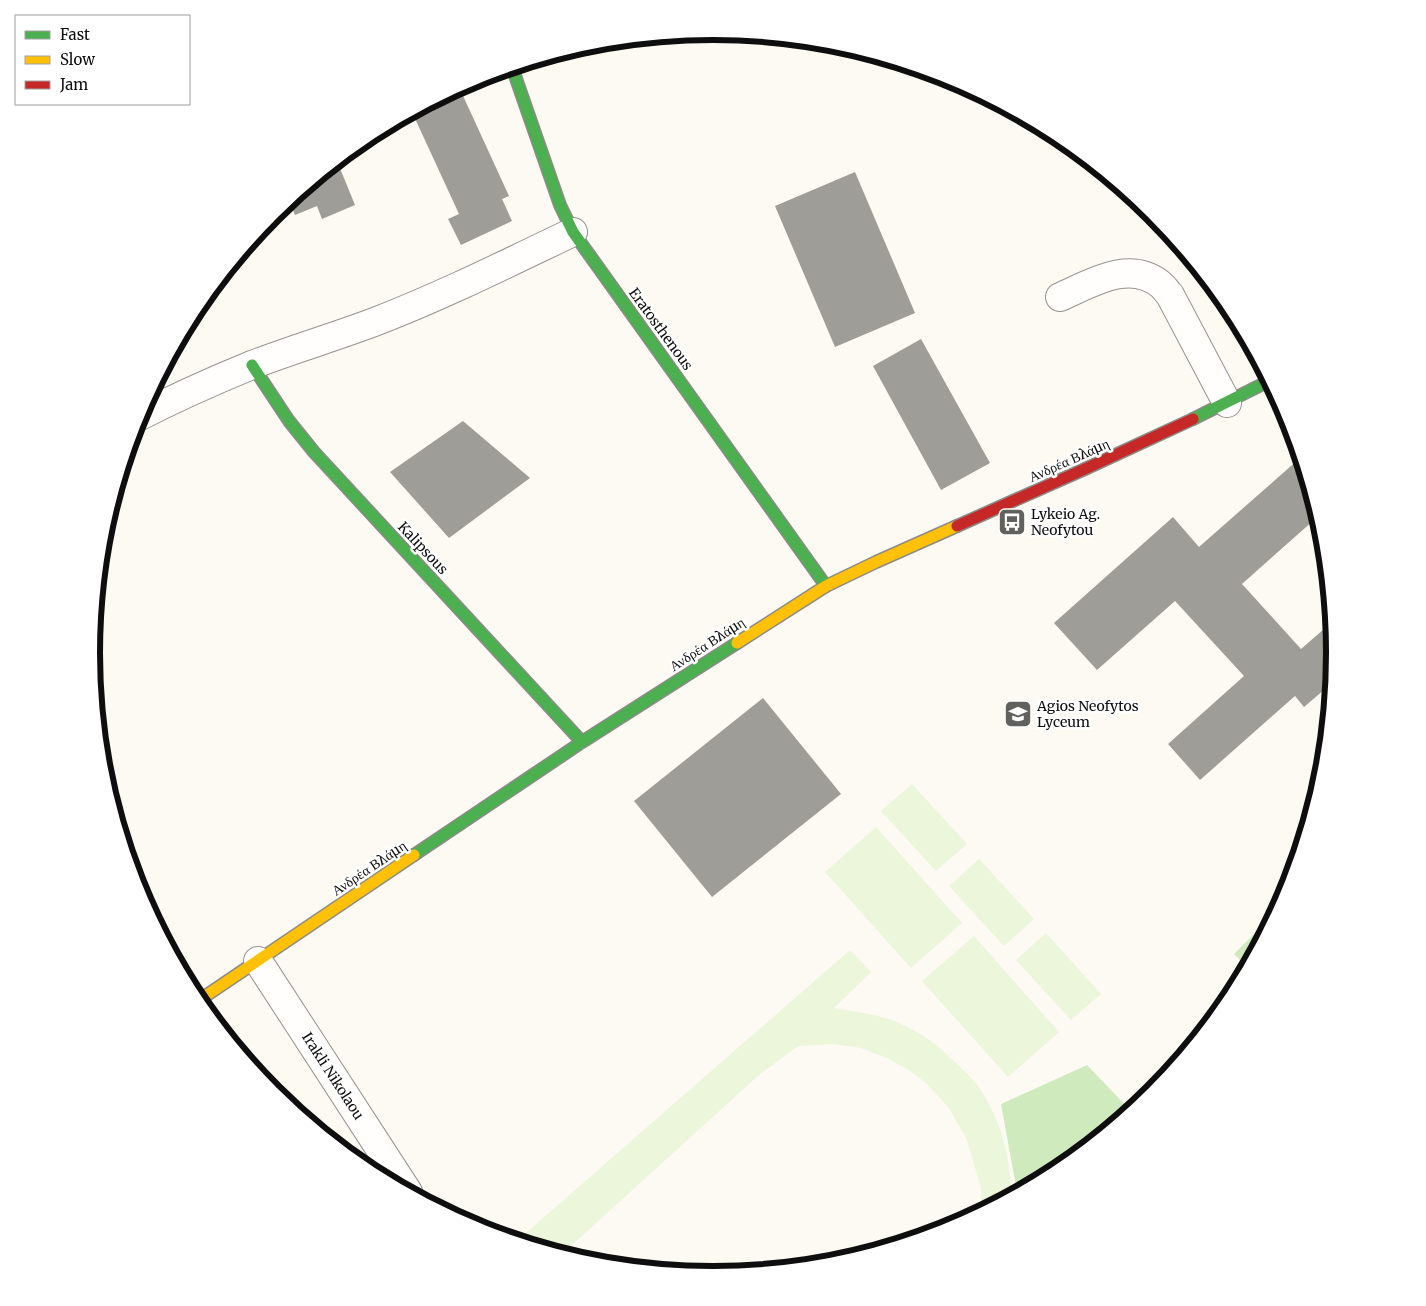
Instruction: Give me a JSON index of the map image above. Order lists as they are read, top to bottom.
{
  "streets": {
    "street": [
      "Eratosthenous",
      "Ανδρέα Βλάμη",
      "Kalipsous",
      "Irakli Nikolaou"
    ]
  },
  "crossings": [
    ["Eratosthenous", "Ανδρέα Βλάμη"],
    ["Ανδρέα Βλάμη", "Kalipsous"],
    ["Ανδρέα Βλάμη", "Irakli Nikolaou"]
  ],
  "places": {
    "bus stop": ["Lykeio Ag. Neofytou"],
    "school or university": ["Agios Neofytos Lyceum"]
  },
  "legend": ["Fast", "Slow", "Jam"]
}
